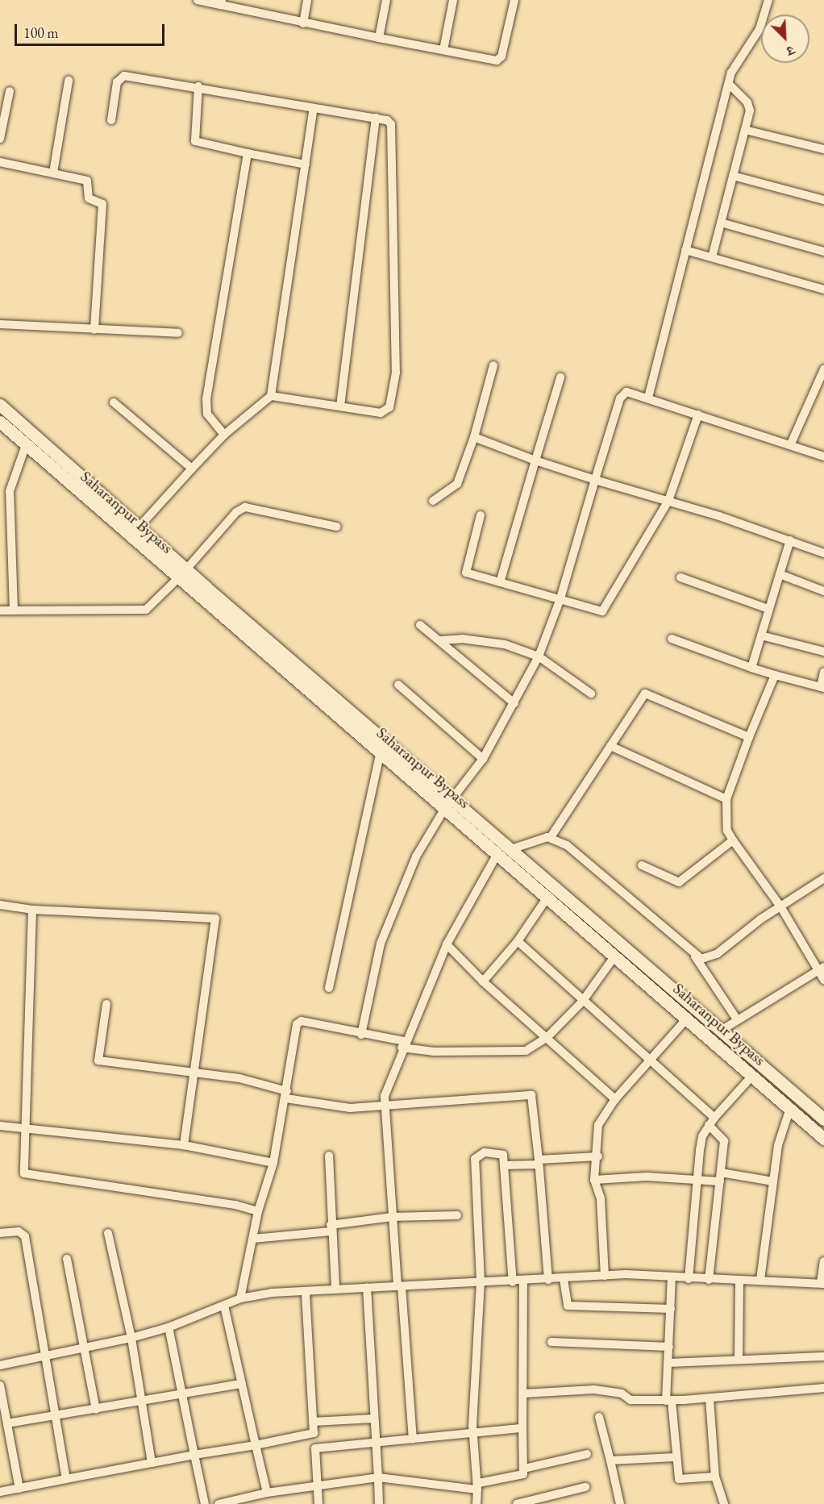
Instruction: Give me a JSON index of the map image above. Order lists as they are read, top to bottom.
{
  "streets": {
    "main road": ["Saharanpur Bypass"]
  },
  "scale_bar": "100 m",
  "north": "bottom right"
}
